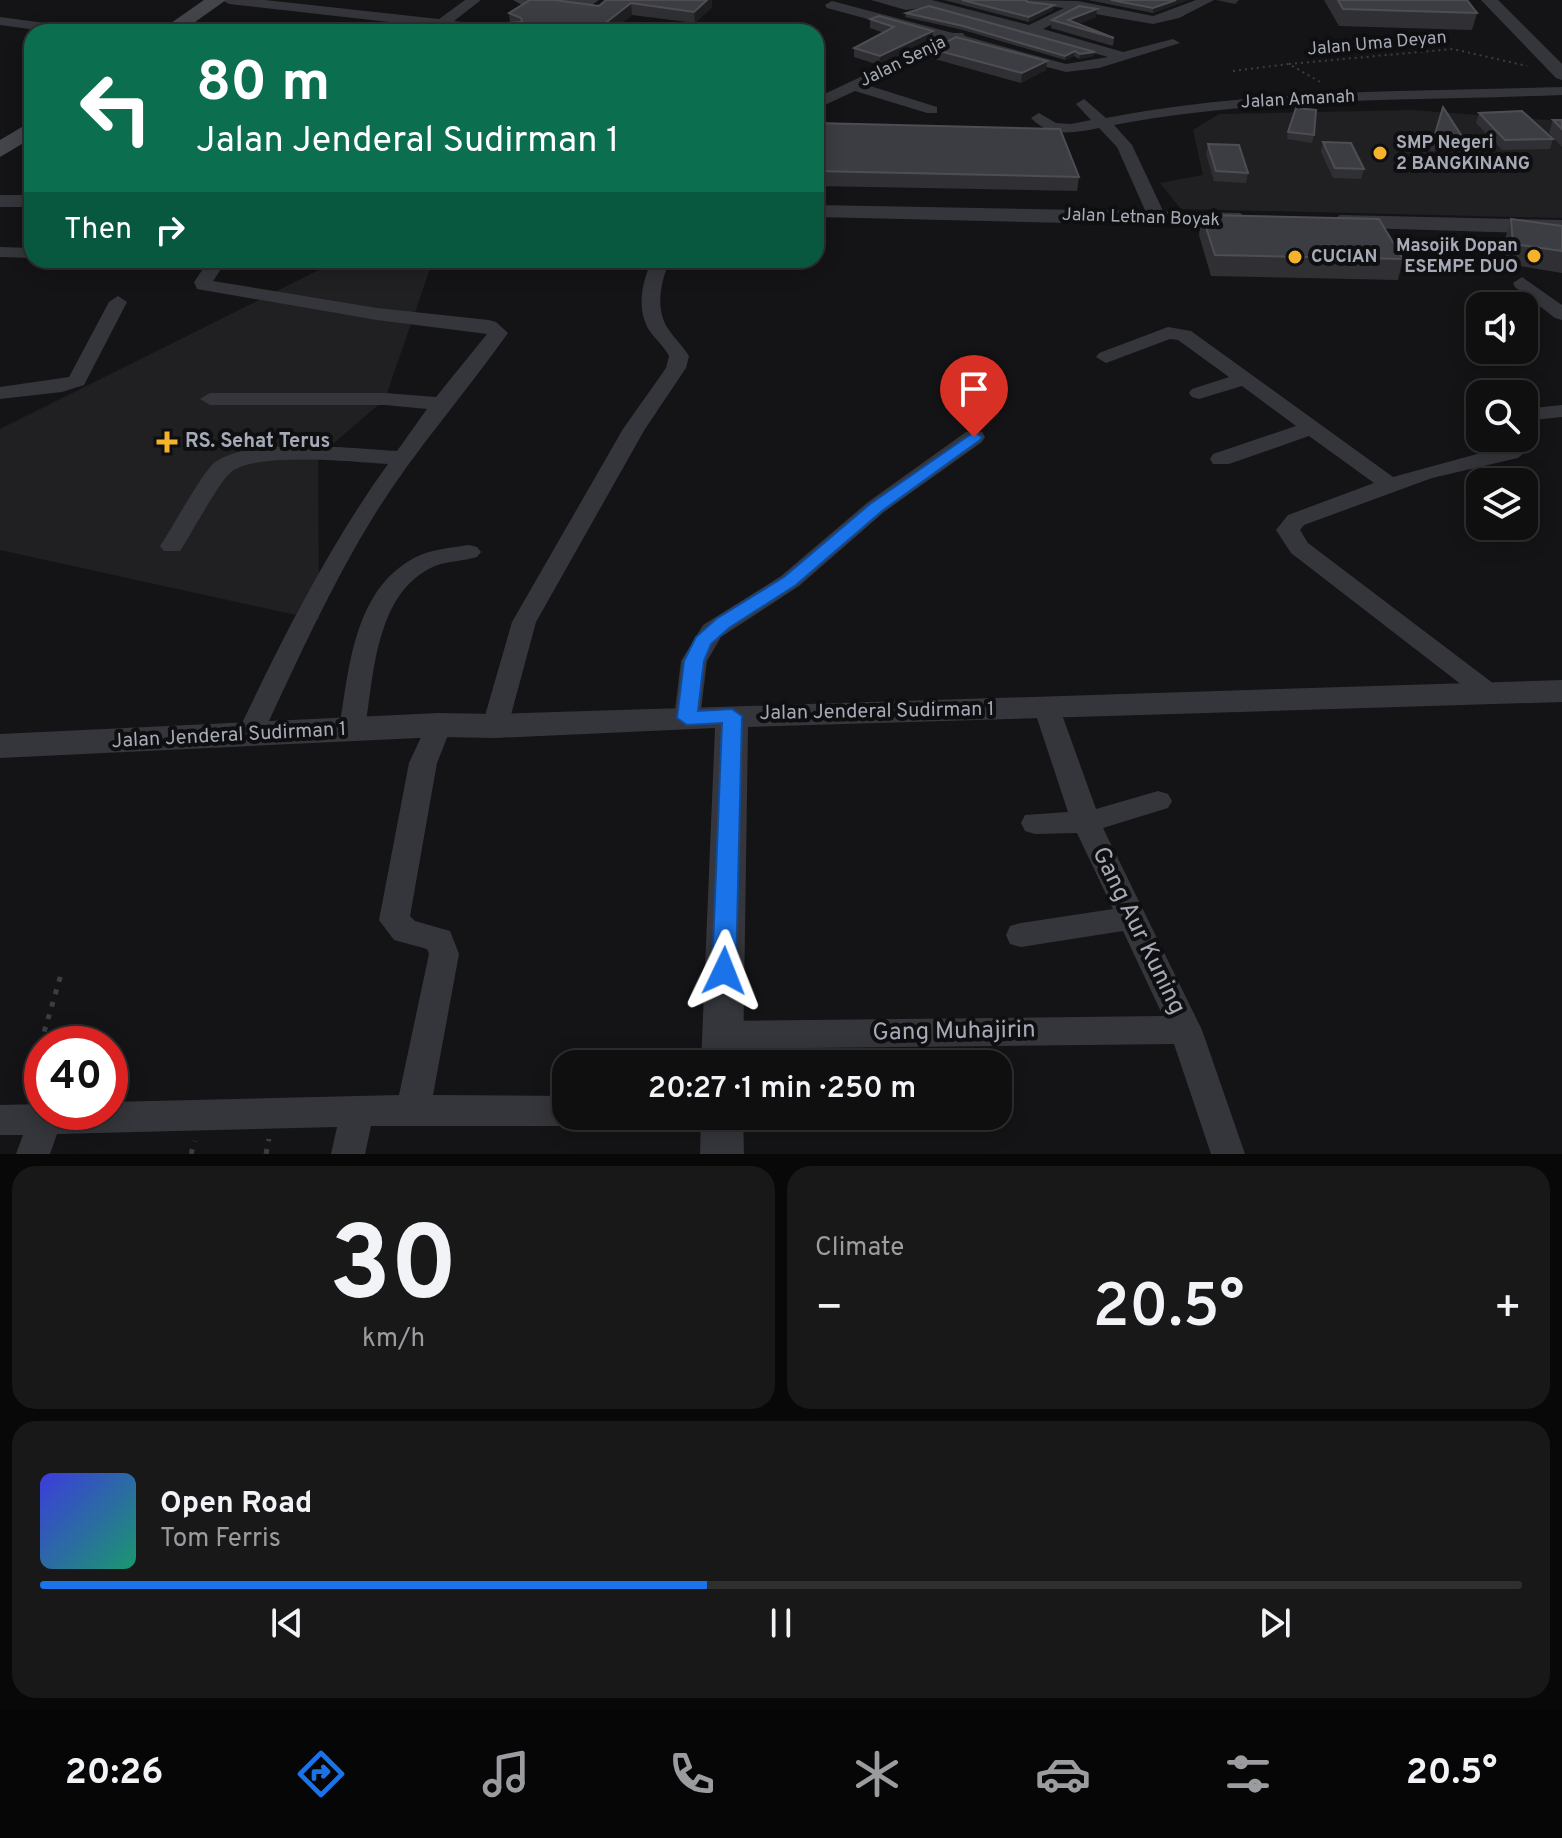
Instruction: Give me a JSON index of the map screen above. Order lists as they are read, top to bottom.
{
  "streets": {
    "street": [
      "Jalan Senja",
      "Jalan Amanah",
      "Jalan Letnan Boyak",
      "Jalan Jenderal Sudirman 1",
      "Gang Aur Kuning",
      "Gang Muhajirin"
    ],
    "path": ["Jalan Uma Deyan"]
  },
  "crossings": [
    ["Jalan Uma Deyan", "Jalan Amanah"],
    ["Jalan Jenderal Sudirman 1", "Gang Aur Kuning"],
    ["Gang Aur Kuning", "Gang Muhajirin"]
  ],
  "places": {
    "other": ["SMP Negeri 2 BANGKINANG", "Masojik Dopan ESEMPE DUO", "CUCIAN"],
    "health": ["RS. Sehat Terus"]
  },
  "page": {
    "turn": ["80 m", "Jalan Jenderal Sudirman 1"],
    "then": "Then",
    "limit": "40",
    "trip": "20:27 · 1 min · 250 m",
    "tile": [
      ["30", "km/h"],
      "Climate"
    ],
    "heat": ["−", "20.5°", "+"],
    "song": ["Open Road", "Tom Ferris"],
    "tabs": ["20:26", "20.5°"]
  }
}
